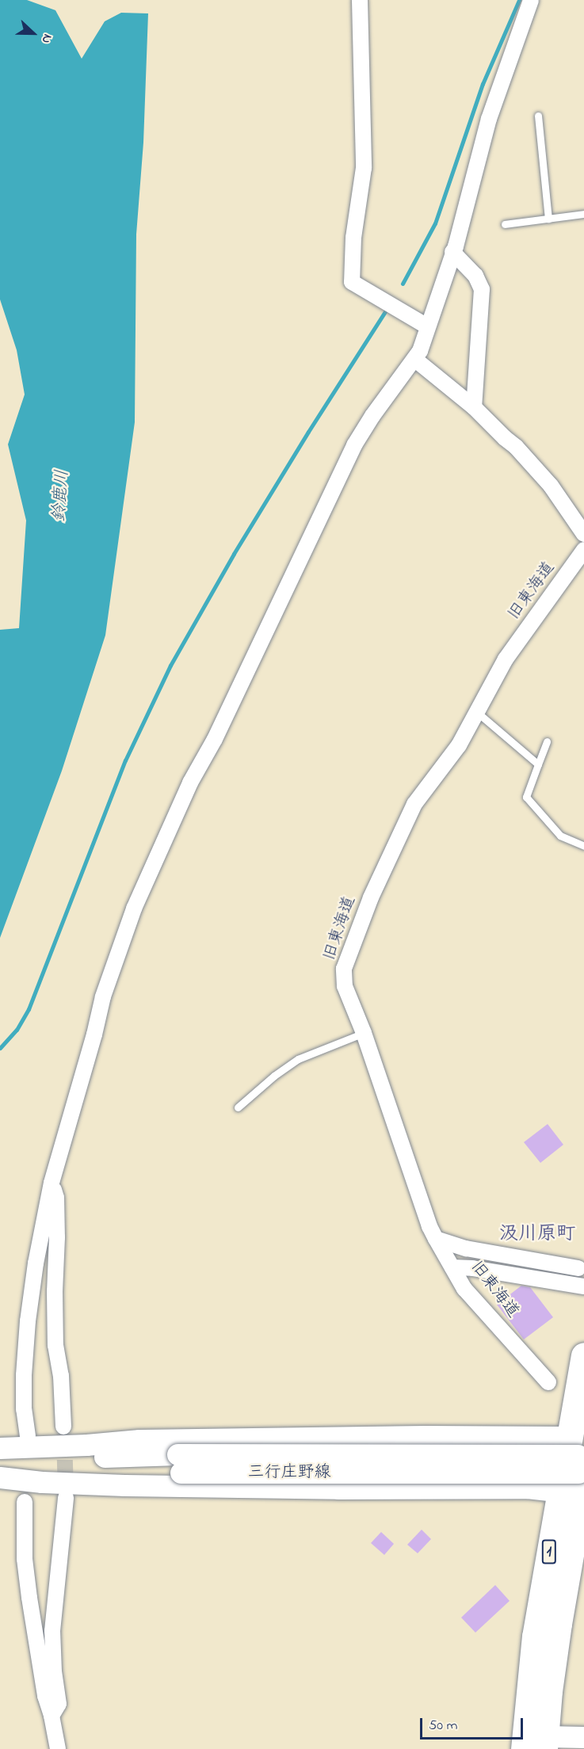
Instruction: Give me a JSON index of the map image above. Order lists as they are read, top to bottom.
{
  "streets": {
    "highway": ["1"],
    "main road": ["三行庄野線"],
    "street": ["旧東海道"]
  },
  "crossings": [
    ["三行庄野線", "1"]
  ],
  "districts": ["汲川原町"],
  "water": ["鈴鹿川"],
  "scale_bar": "50 m",
  "north": "right"
}
